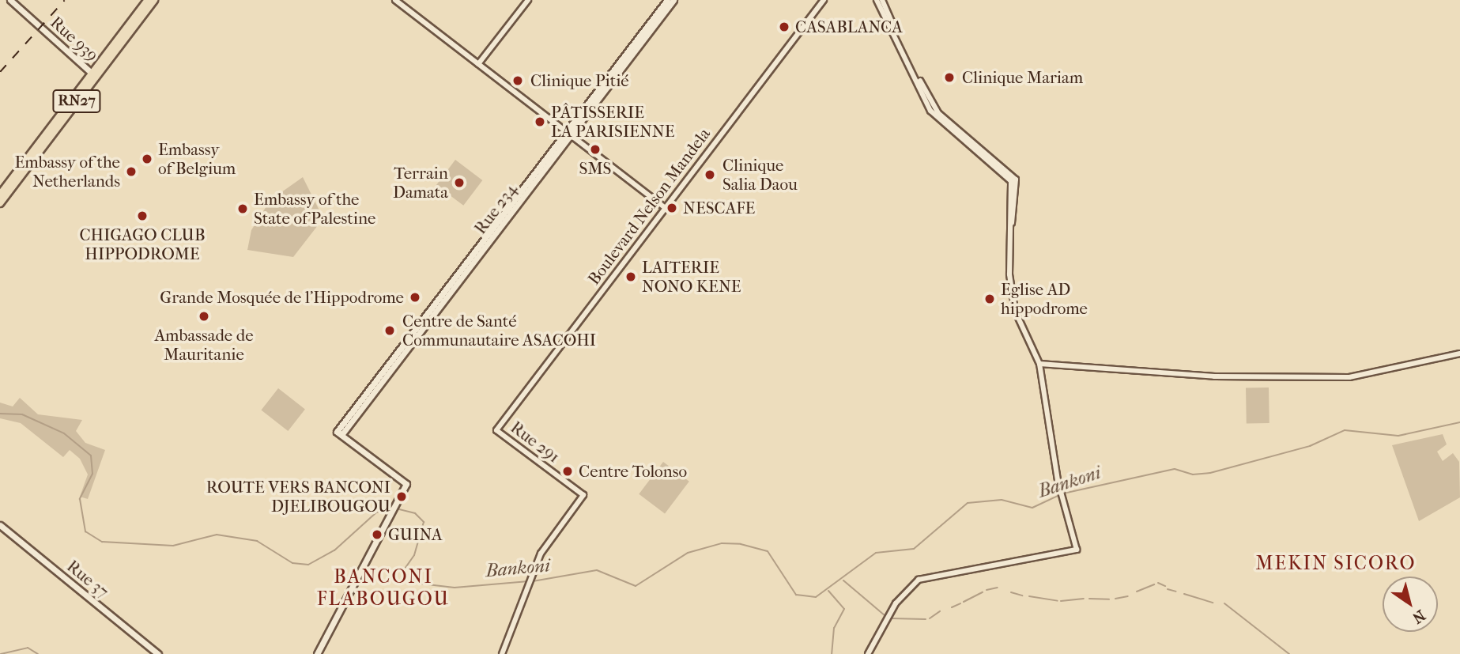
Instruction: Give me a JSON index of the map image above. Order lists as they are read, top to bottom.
{
  "streets": {
    "main road": [
      "Rue 939",
      "RN27",
      "Rue 234",
      "Rue 37"
    ],
    "street": ["Boulevard Nelson Mandela", "Rue 291"]
  },
  "crossings": [
    ["Rue 939", "RN27"],
    ["Boulevard Nelson Mandela", "Rue 291"]
  ],
  "districts": ["MEKIN SICORO", "BANCONI FLABOUGOU"],
  "water": ["Bankoni"],
  "places": [
    "CASABLANCA",
    "Clinique Mariam",
    "Clinique Pitié",
    "PÂTISSERIE LA PARISIENNE",
    "SMS",
    "Embassy of Belgium",
    "Embassy of the Netherlands",
    "Clinique Salia Daou",
    "Terrain Damata",
    "NESCAFE",
    "Embassy of the State of Palestine",
    "CHIGAGO CLUB HIPPODROME",
    "LAITERIE NONO KENE",
    "Grande Mosquée de l'Hippodrome",
    "Eglise AD hippodrome",
    "Ambassade de Mauritanie",
    "Centre de Santé Communautaire ASACOHI",
    "Centre Tolonso",
    "ROUTE VERS BANCONI DJELIBOUGOU",
    "GUINA"
  ],
  "north": "bottom right"
}
